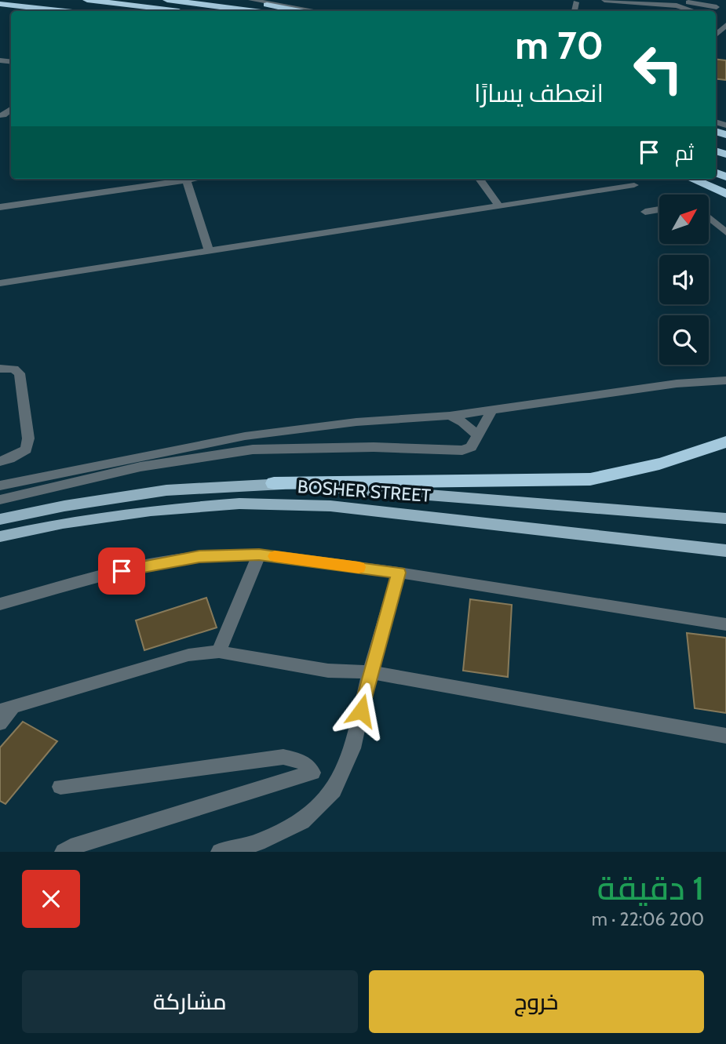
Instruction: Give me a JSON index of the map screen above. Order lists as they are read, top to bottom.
{
  "streets": {
    "main road": ["BOSHER STREET"]
  },
  "north": "top right",
  "page": {
    "turn": ["70 m", "انعطف يسارًا"],
    "then": "ثم",
    "heading": ["1 دقيقة", "200 m · 22:06"],
    "buttons": ["خروج", "مشاركة"]
  }
}
